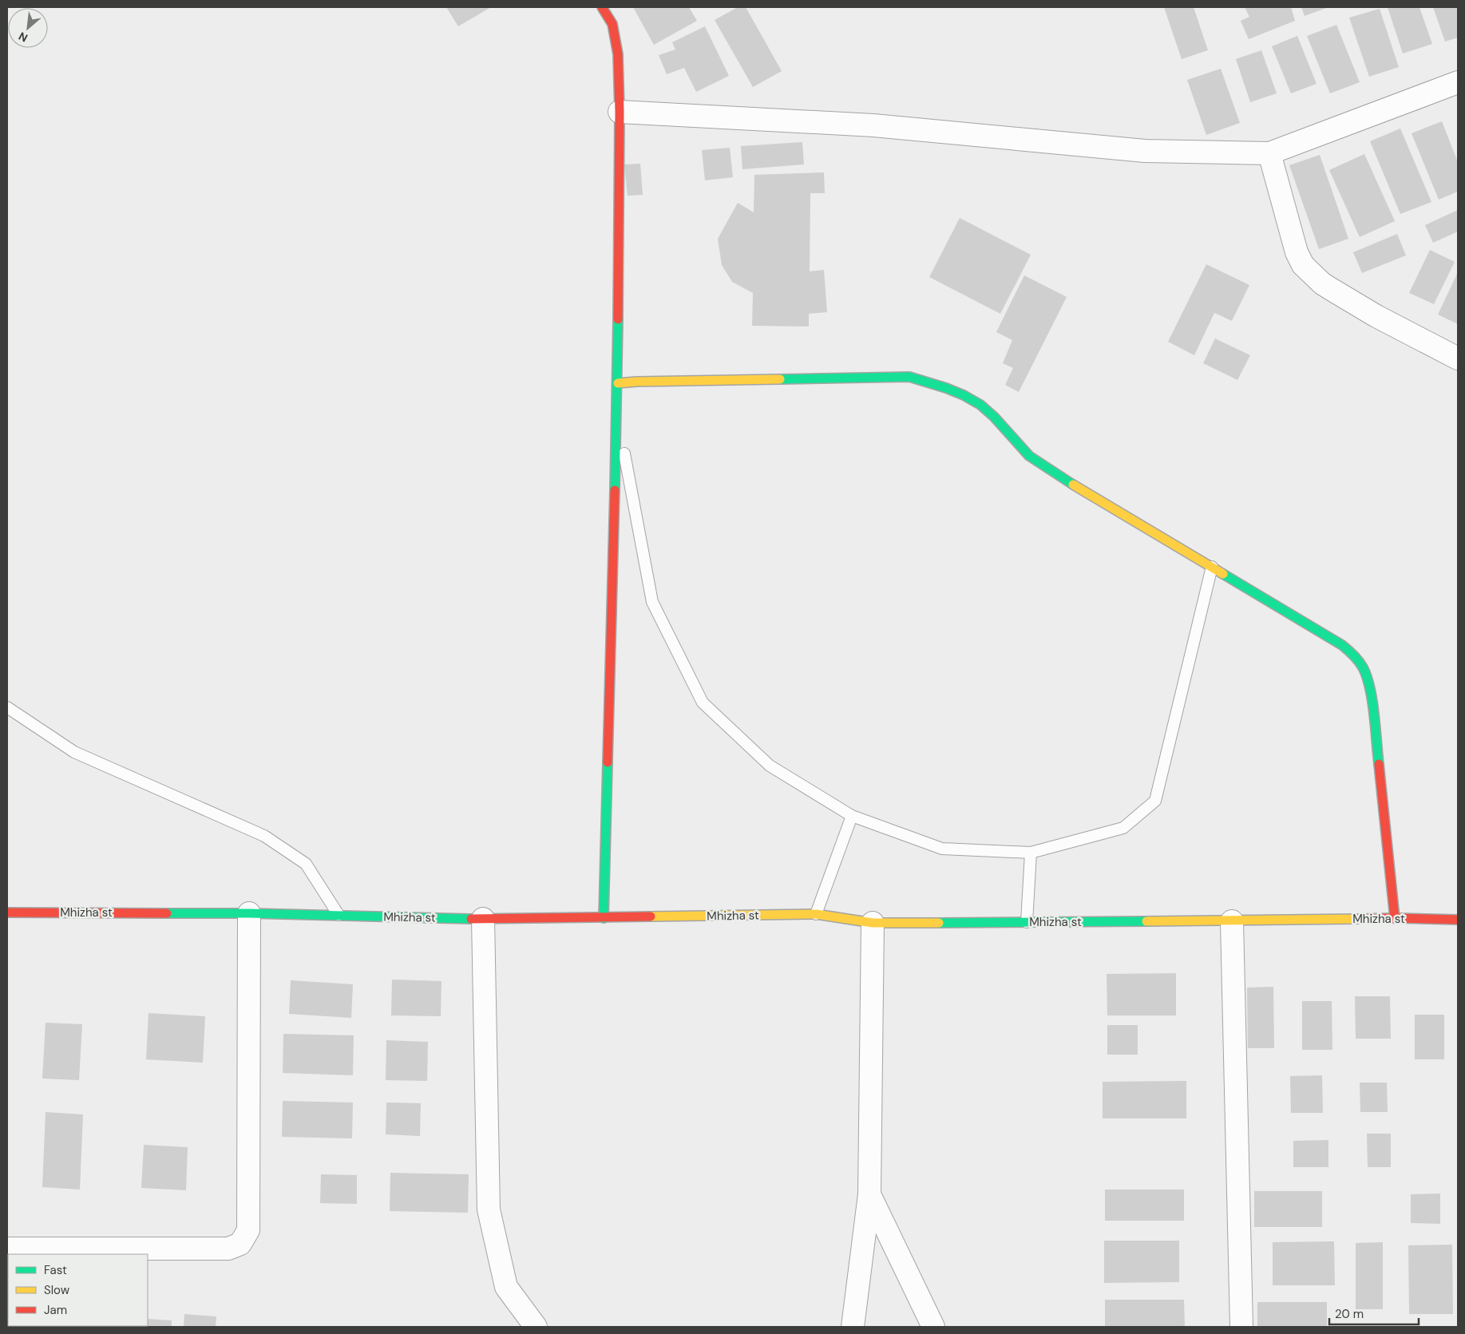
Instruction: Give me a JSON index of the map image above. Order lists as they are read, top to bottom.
{
  "streets": {
    "street": ["Mhizha st"]
  },
  "legend": ["Fast", "Slow", "Jam"],
  "scale_bar": "20 m",
  "north": "bottom left"
}
